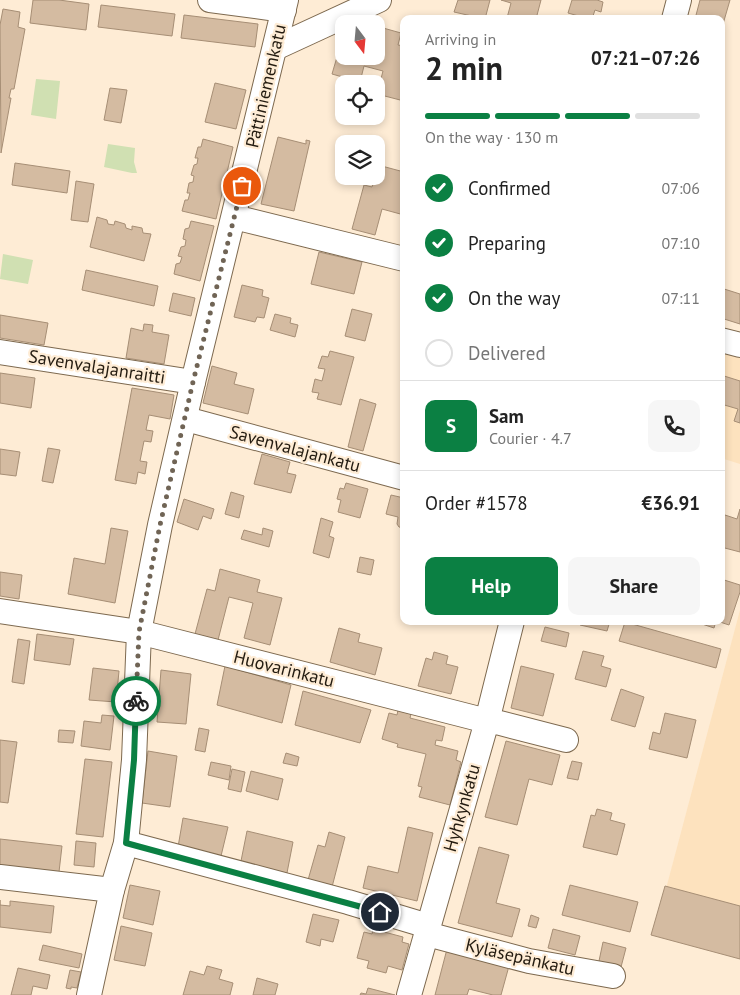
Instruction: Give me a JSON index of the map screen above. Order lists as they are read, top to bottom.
{
  "streets": {
    "street": [
      "Pättiniemenkatu",
      "Savenvalajanraitti",
      "Savenvalajankatu",
      "Huovarinkatu",
      "Hyhkynkatu",
      "Kyläsepänkatu"
    ]
  },
  "crossings": [
    ["Pättiniemenkatu", "Savenvalajanraitti"],
    ["Pättiniemenkatu", "Savenvalajankatu"],
    ["Pättiniemenkatu", "Huovarinkatu"],
    ["Pättiniemenkatu", "Kyläsepänkatu"],
    ["Huovarinkatu", "Hyhkynkatu"],
    ["Hyhkynkatu", "Kyläsepänkatu"]
  ],
  "north": "bottom",
  "page": {
    "heading": ["2 min", "Arriving in", "07:21–07:26"],
    "panel": [
      "Sam",
      "Courier · 4.7",
      "Order #1578",
      "€36.91"
    ],
    "bar": "On the way · 130 m",
    "list": [
      ["Confirmed", "07:06"],
      ["Preparing", "07:10"],
      ["On the way", "07:11"],
      "Delivered"
    ],
    "round": "S",
    "buttons": ["Help", "Share"]
  }
}
